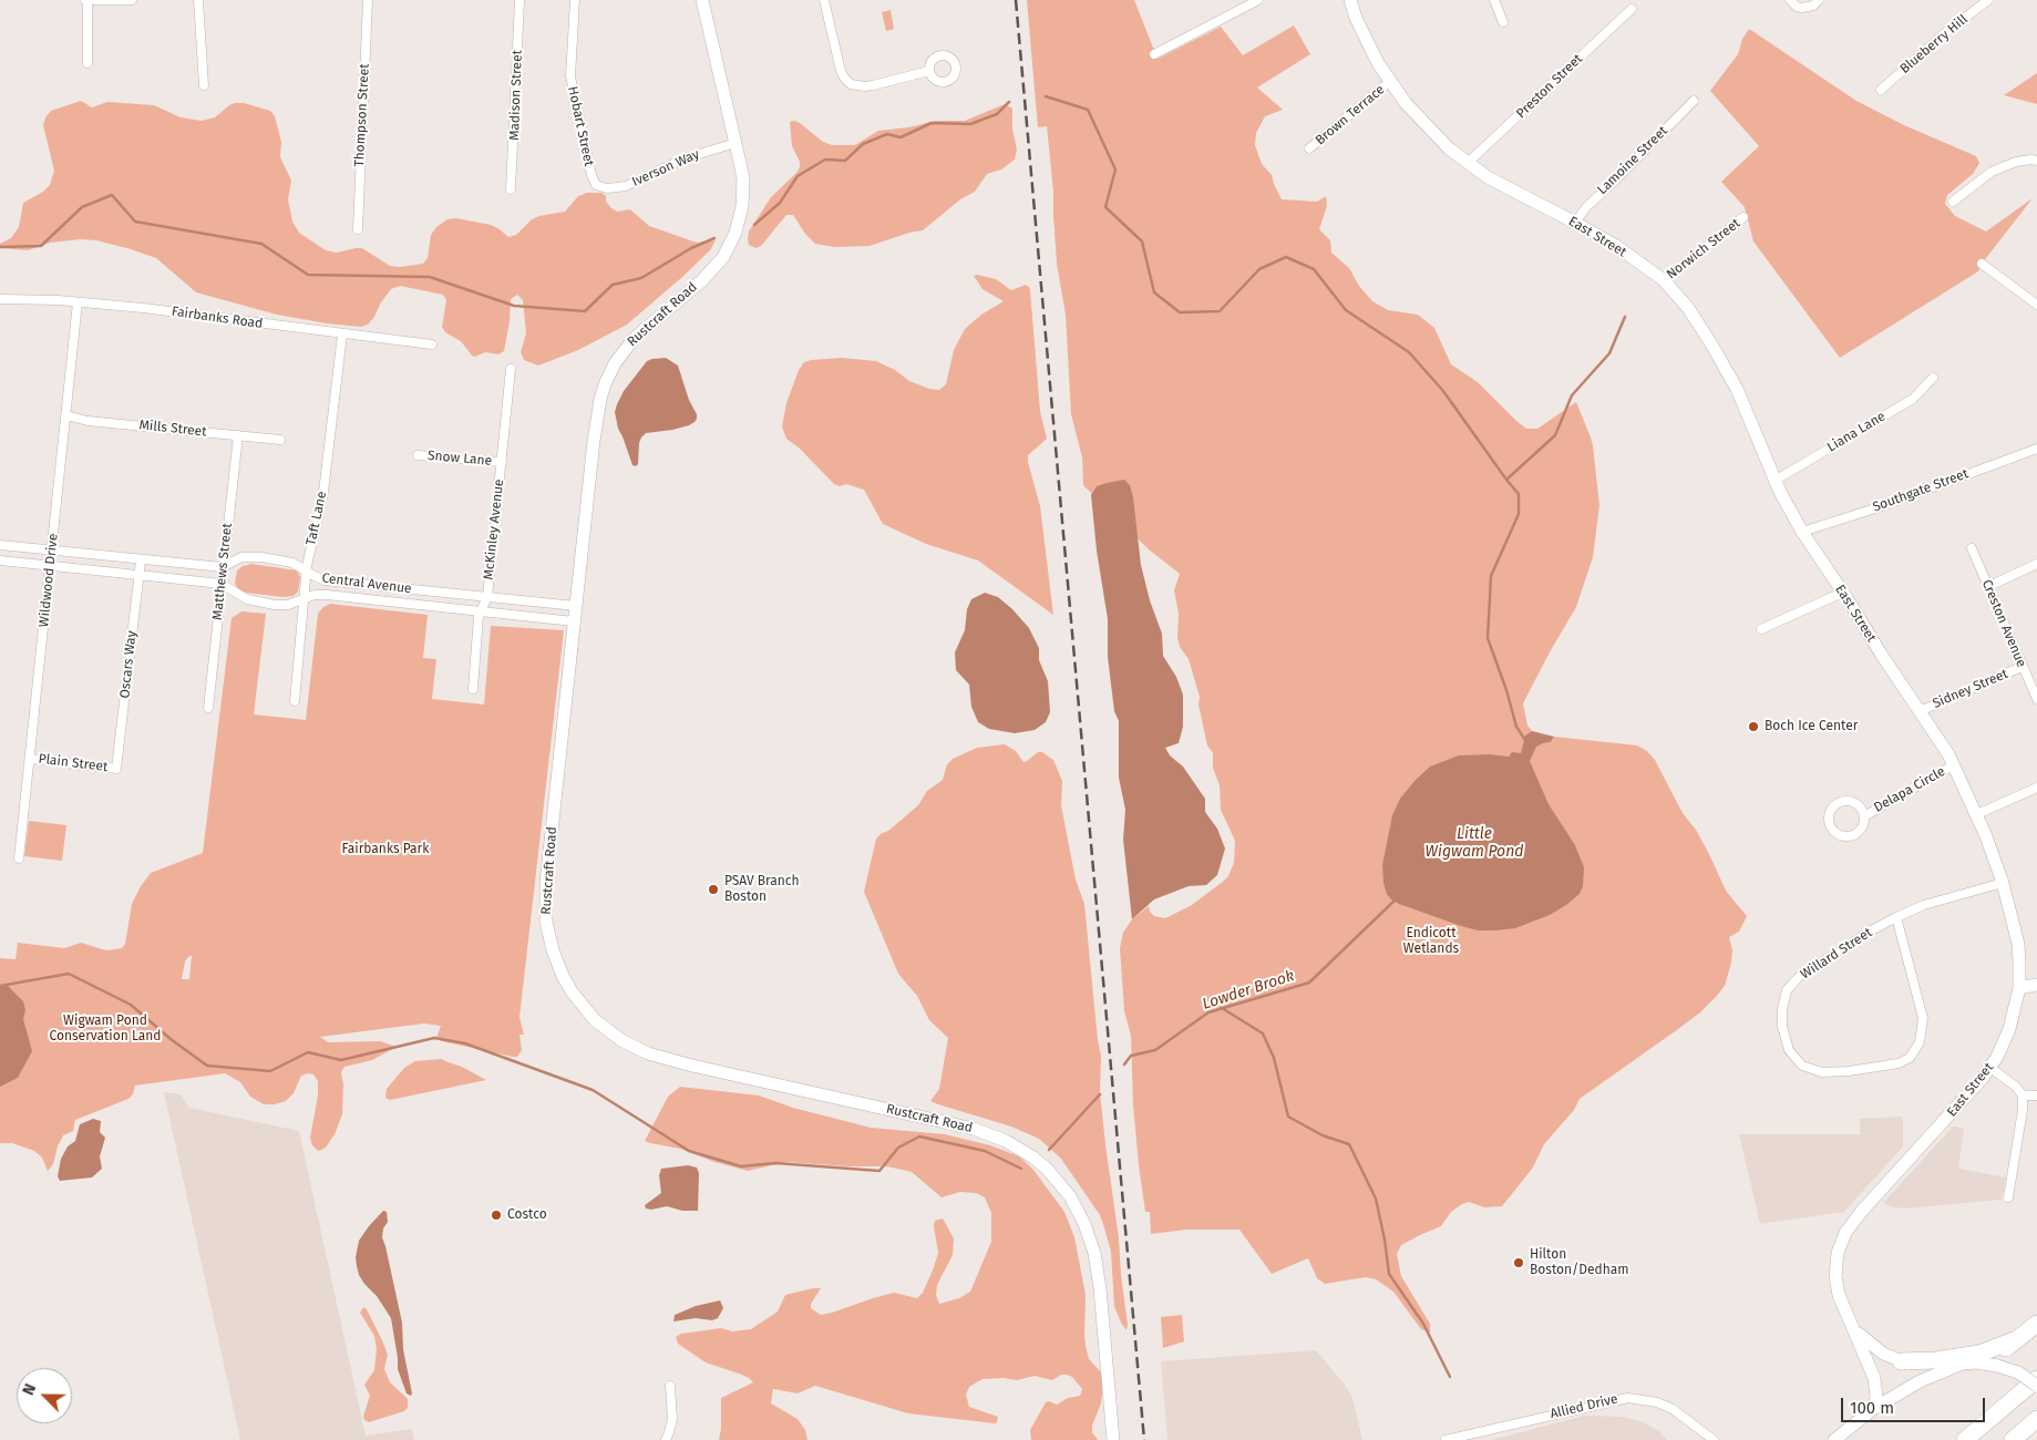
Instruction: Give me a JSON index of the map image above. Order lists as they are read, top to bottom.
{
  "streets": {
    "main road": ["East Street", "Rustcraft Road"],
    "street": [
      "Blueberry Hill",
      "Preston Street",
      "Madison Street",
      "Thompson Street",
      "Brown Terrace",
      "Hobart Street",
      "Lamoine Street",
      "Iverson Way",
      "Norwich Street",
      "Fairbanks Road",
      "Mills Street",
      "Liana Lane",
      "Snow Lane",
      "Southgate Street",
      "Taft Lane",
      "McKinley Avenue",
      "Matthews Street",
      "Wildwood Drive",
      "Central Avenue",
      "Creston Avenue",
      "Oscars Way",
      "Sidney Street",
      "Plain Street",
      "Delapa Circle",
      "Willard Street",
      "Allied Drive"
    ]
  },
  "crossings": [
    ["Preston Street", "East Street"],
    ["Brown Terrace", "East Street"],
    ["Hobart Street", "Iverson Way"],
    ["Lamoine Street", "East Street"],
    ["Iverson Way", "Rustcraft Road"],
    ["East Street", "Norwich Street"],
    ["East Street", "Liana Lane"],
    ["East Street", "Southgate Street"],
    ["East Street", "Sidney Street"],
    ["East Street", "Delapa Circle"],
    ["East Street", "Willard Street"],
    ["Rustcraft Road", "Central Avenue"],
    ["Fairbanks Road", "Taft Lane"],
    ["Fairbanks Road", "Wildwood Drive"],
    ["Mills Street", "Matthews Street"],
    ["Mills Street", "Wildwood Drive"],
    ["Snow Lane", "McKinley Avenue"],
    ["Taft Lane", "Central Avenue"],
    ["McKinley Avenue", "Central Avenue"],
    ["Matthews Street", "Central Avenue"],
    ["Wildwood Drive", "Central Avenue"],
    ["Wildwood Drive", "Plain Street"],
    ["Central Avenue", "Oscars Way"],
    ["Creston Avenue", "Sidney Street"],
    ["Oscars Way", "Plain Street"]
  ],
  "water": ["Little Wigwam Pond", "Lowder Brook"],
  "parks": ["Fairbanks Park", "Endicott Wetlands", "Wigwam Pond Conservation Land"],
  "places": [
    "Boch Ice Center",
    "PSAV Branch Boston",
    "Costco",
    "Hilton Boston/Dedham"
  ],
  "scale_bar": "100 m",
  "north": "top left"
}
